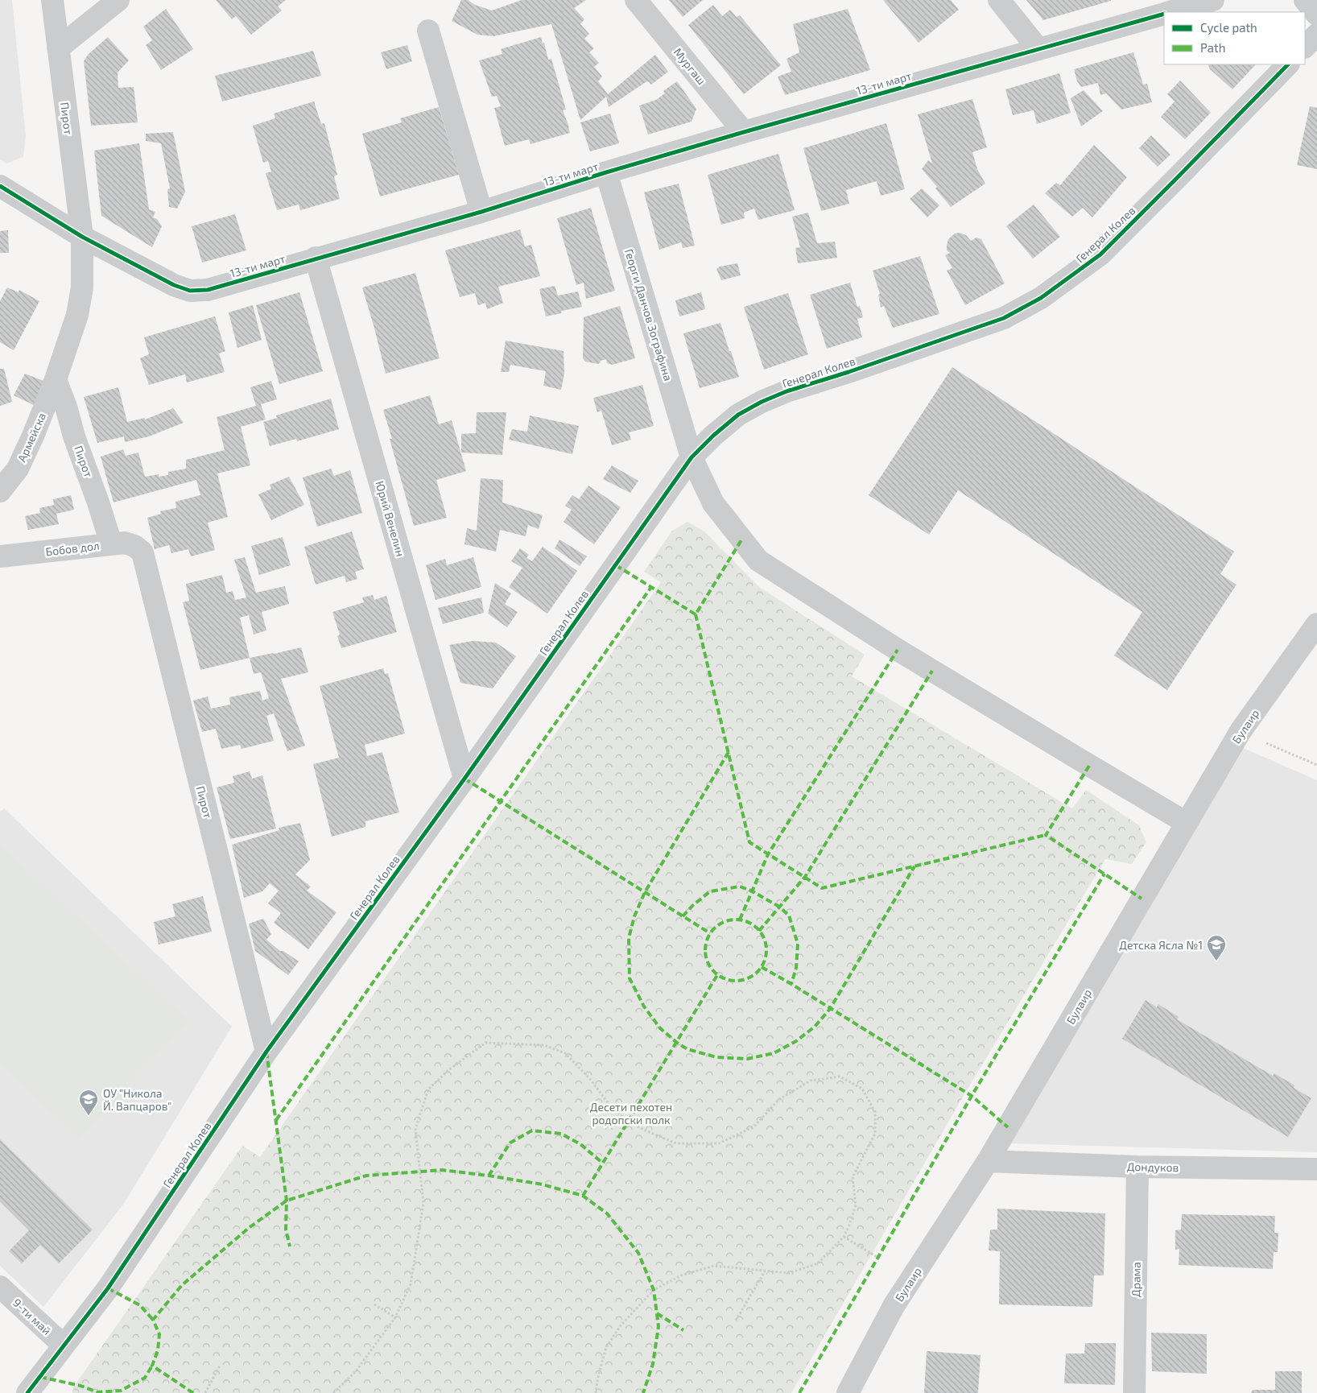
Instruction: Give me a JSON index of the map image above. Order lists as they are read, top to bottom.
{
  "streets": {
    "street": [
      "Мургаш",
      "13-ти март",
      "Пирот",
      "Генерал Колев",
      "Георги Данчов Зографина",
      "Армейска",
      "Юрий Венелин",
      "Бобов дол",
      "Булаир",
      "Дондуков",
      "Драма",
      "9-ти май"
    ]
  },
  "crossings": [
    ["Мургаш", "13-ти март"],
    ["13-ти март", "Пирот"],
    ["13-ти март", "Георги Данчов Зографина"],
    ["13-ти март", "Юрий Венелин"],
    ["Пирот", "Генерал Колев"],
    ["Пирот", "Армейска"],
    ["Пирот", "Бобов дол"],
    ["Генерал Колев", "Георги Данчов Зографина"],
    ["Генерал Колев", "Юрий Венелин"],
    ["Генерал Колев", "9-ти май"],
    ["Георги Данчов Зографина", "Булаир"],
    ["Булаир", "Дондуков"],
    ["Дондуков", "Драма"]
  ],
  "parks": ["Десети пехотен родопски полк"],
  "places": {
    "school or university": ["Детска Ясла №1", "ОУ \"Никола Й. Вапцаров\""]
  },
  "legend": ["Cycle path", "Path"]
}
